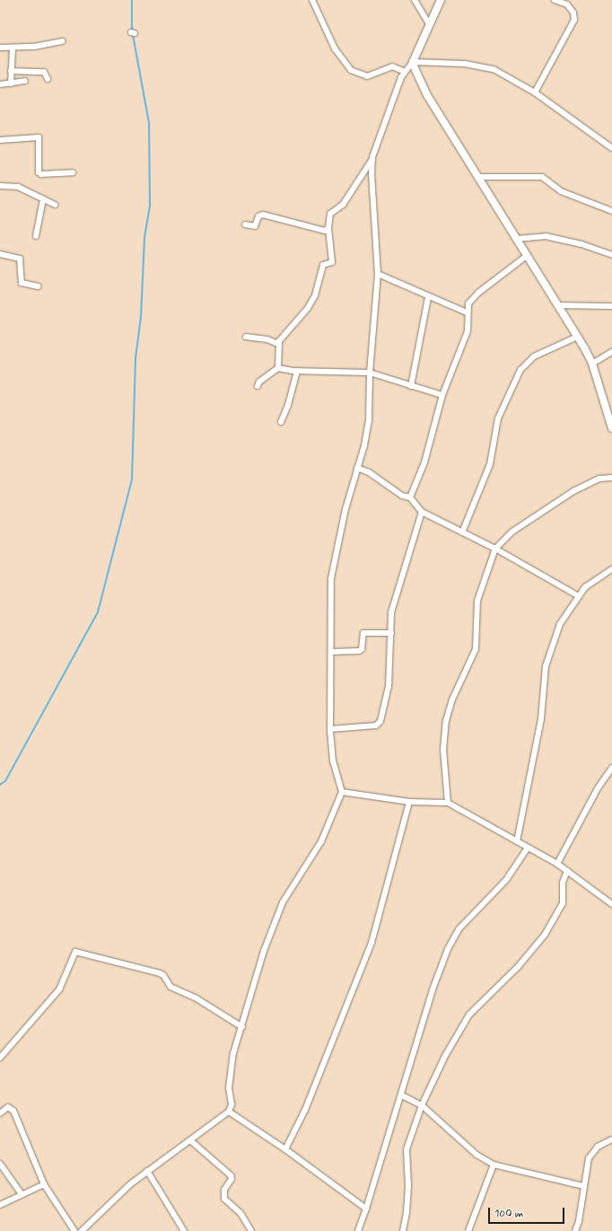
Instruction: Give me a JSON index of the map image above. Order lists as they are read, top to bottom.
{
  "scale_bar": "100 m"
}
